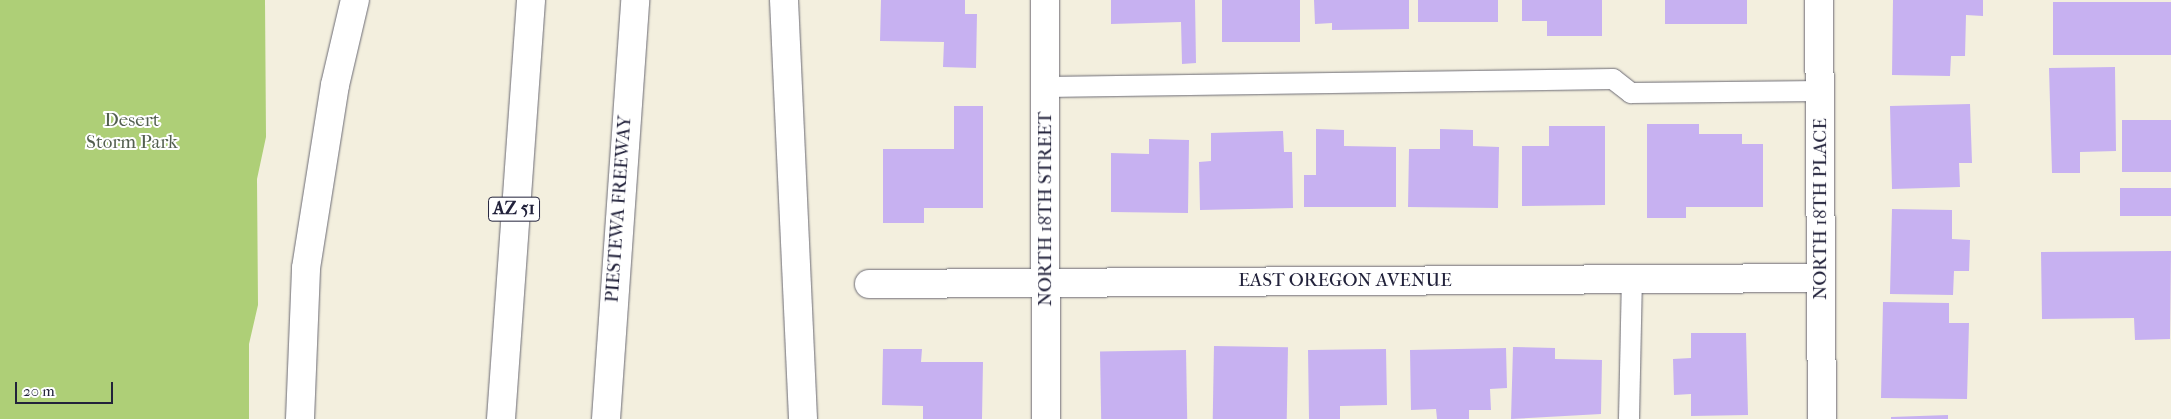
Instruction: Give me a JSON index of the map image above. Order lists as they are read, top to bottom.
{
  "streets": {
    "main road": [
      "AZ 51",
      "PIESTEWA FREEWAY",
      "NORTH 18TH STREET",
      "NORTH 18TH PLACE",
      "EAST OREGON AVENUE"
    ]
  },
  "crossings": [
    ["NORTH 18TH STREET", "EAST OREGON AVENUE"],
    ["NORTH 18TH PLACE", "EAST OREGON AVENUE"]
  ],
  "parks": ["Desert Storm Park"],
  "scale_bar": "20 m"
}
